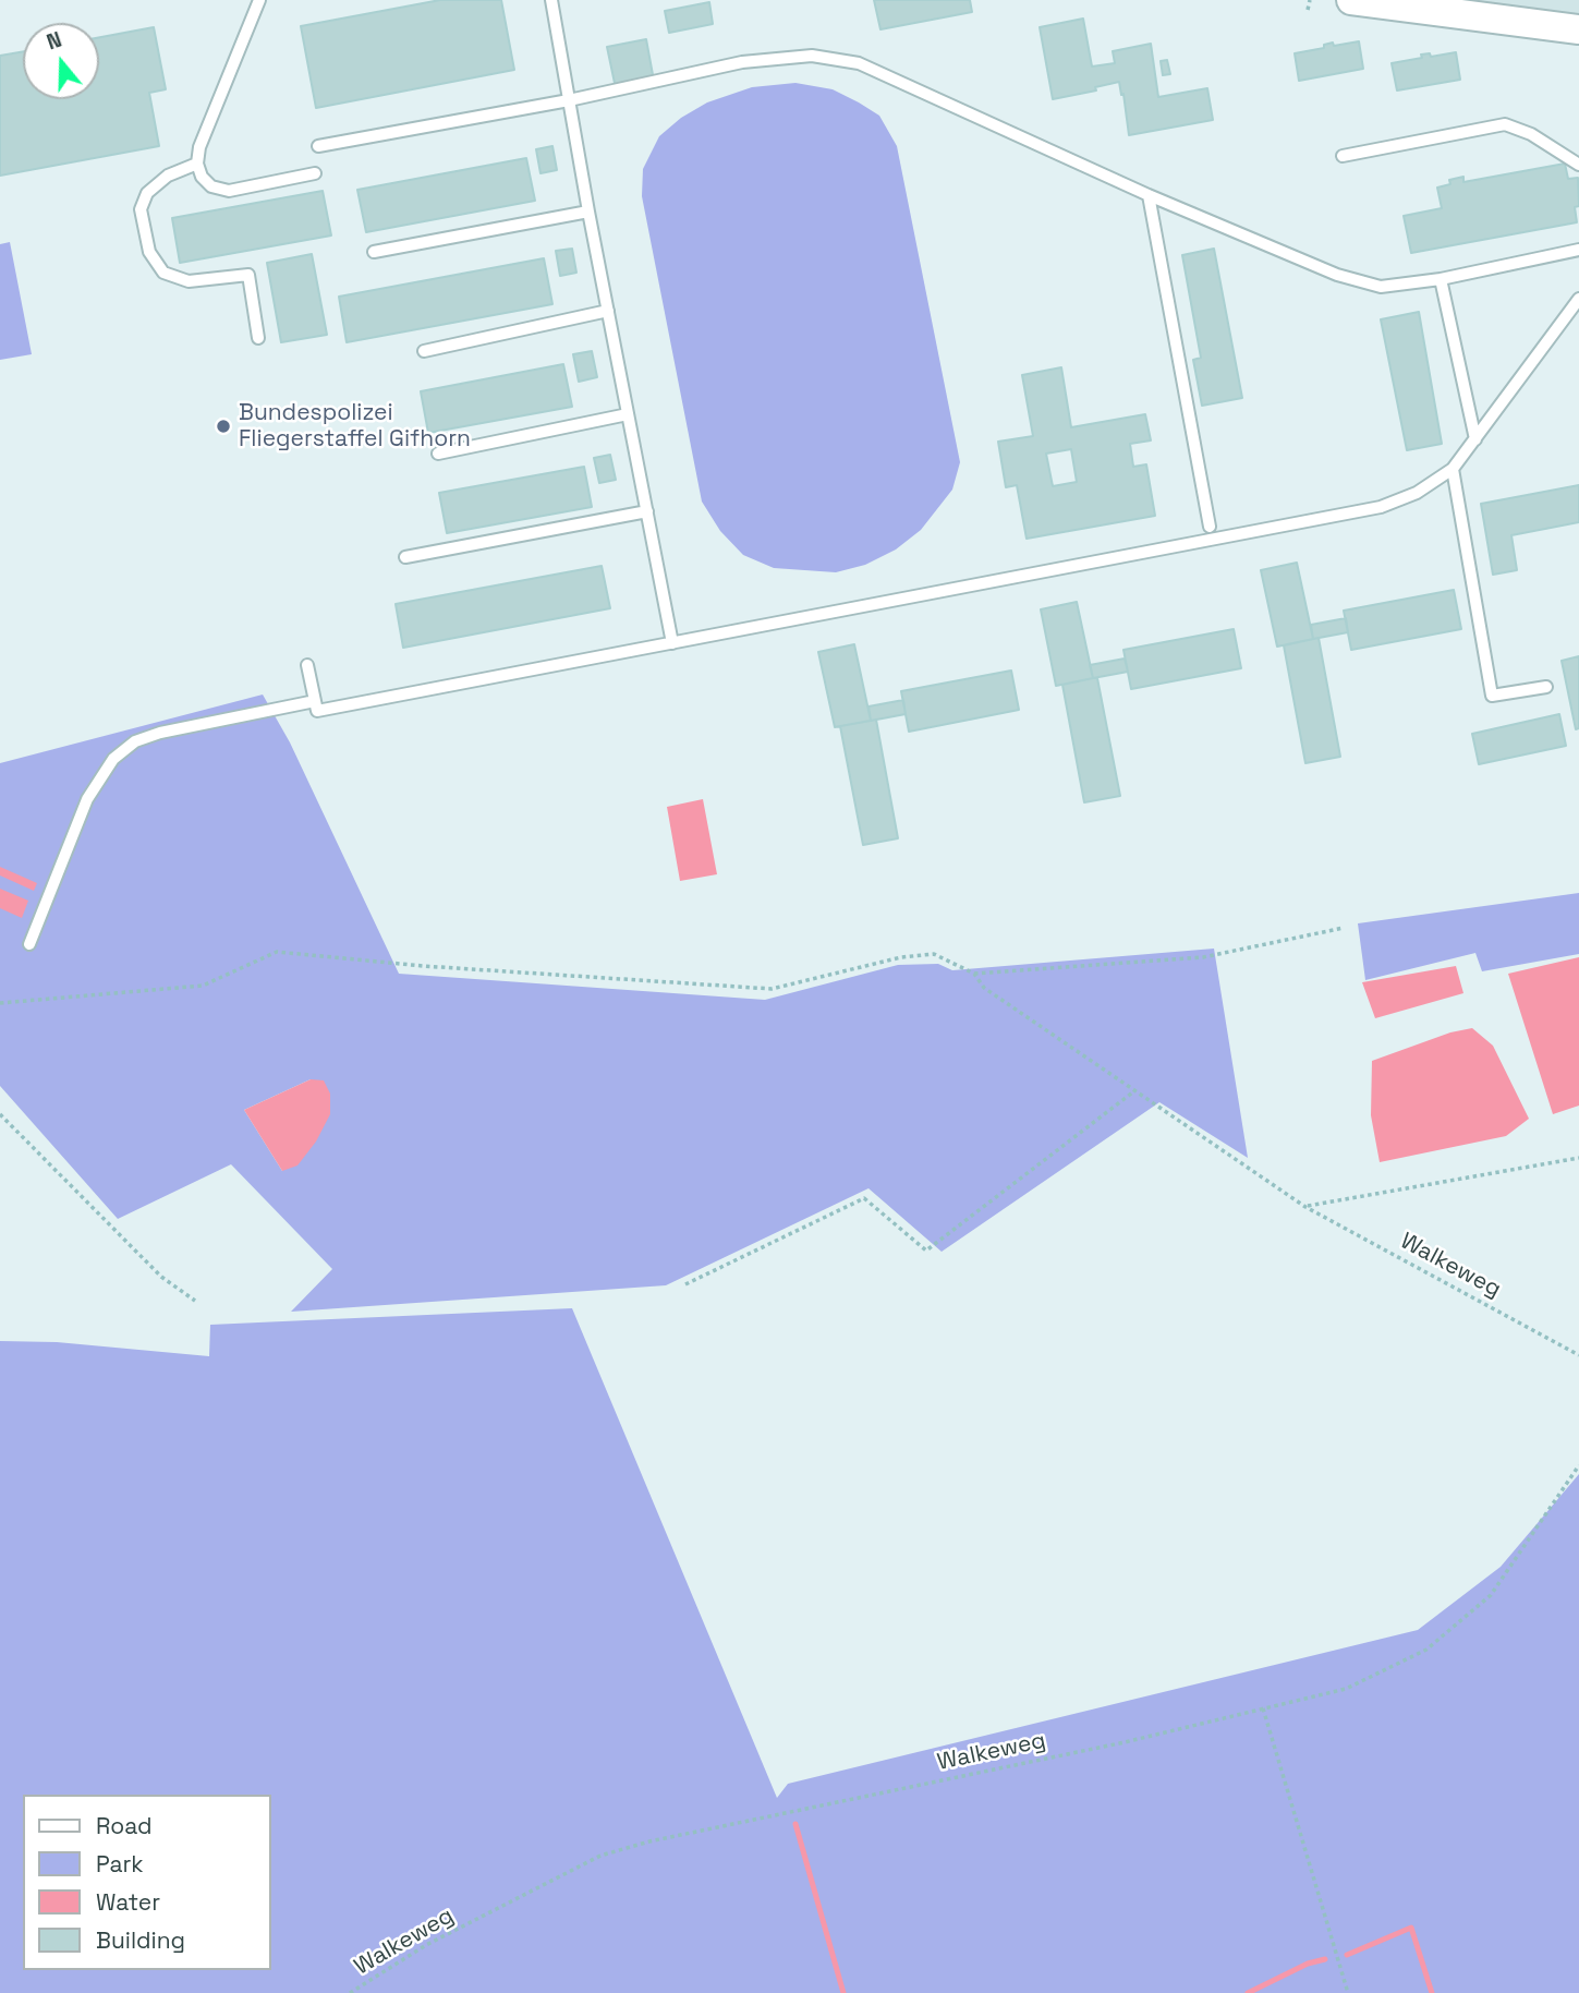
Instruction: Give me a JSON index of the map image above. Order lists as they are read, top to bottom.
{
  "streets": {
    "path": ["Walkeweg"]
  },
  "places": ["Bundespolizei Fliegerstaffel Gifhorn"],
  "legend": [
    "Road",
    "Park",
    "Water",
    "Building"
  ],
  "north": "top"
}
